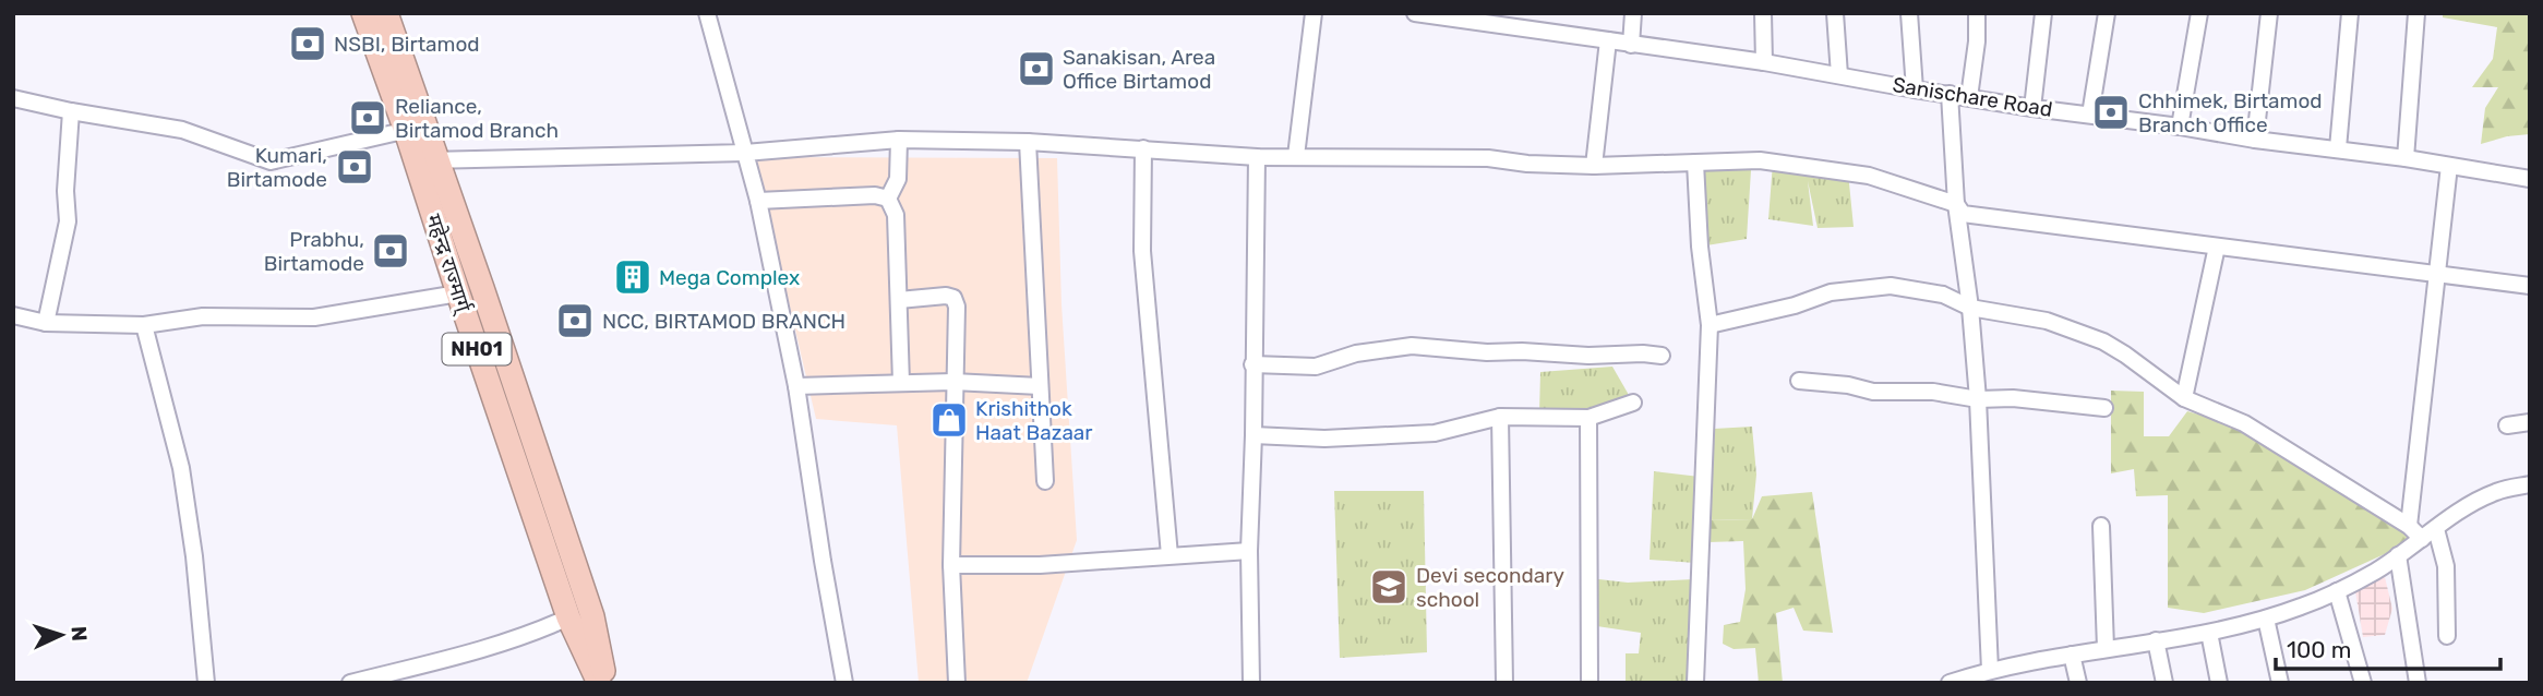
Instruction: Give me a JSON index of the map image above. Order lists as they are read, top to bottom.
{
  "streets": {
    "highway": ["महेन्द्र राज्मार्ग्", "NH01"],
    "street": ["Sanischare Road"]
  },
  "places": {
    "bank": [
      "NSBI, Birtamod",
      "Sanakisan, Area Office Birtamod",
      "Chhimek, Birtamod Branch Office",
      "Reliance, Birtamod Branch",
      "Kumari, Birtamode",
      "Prabhu, Birtamode",
      "NCC, BIRTAMOD BRANCH"
    ],
    "building": ["Mega Complex"],
    "shop": ["Krishithok Haat Bazaar"],
    "school or university": ["Devi secondary school"]
  },
  "scale_bar": "100 m",
  "north": "right"
}
